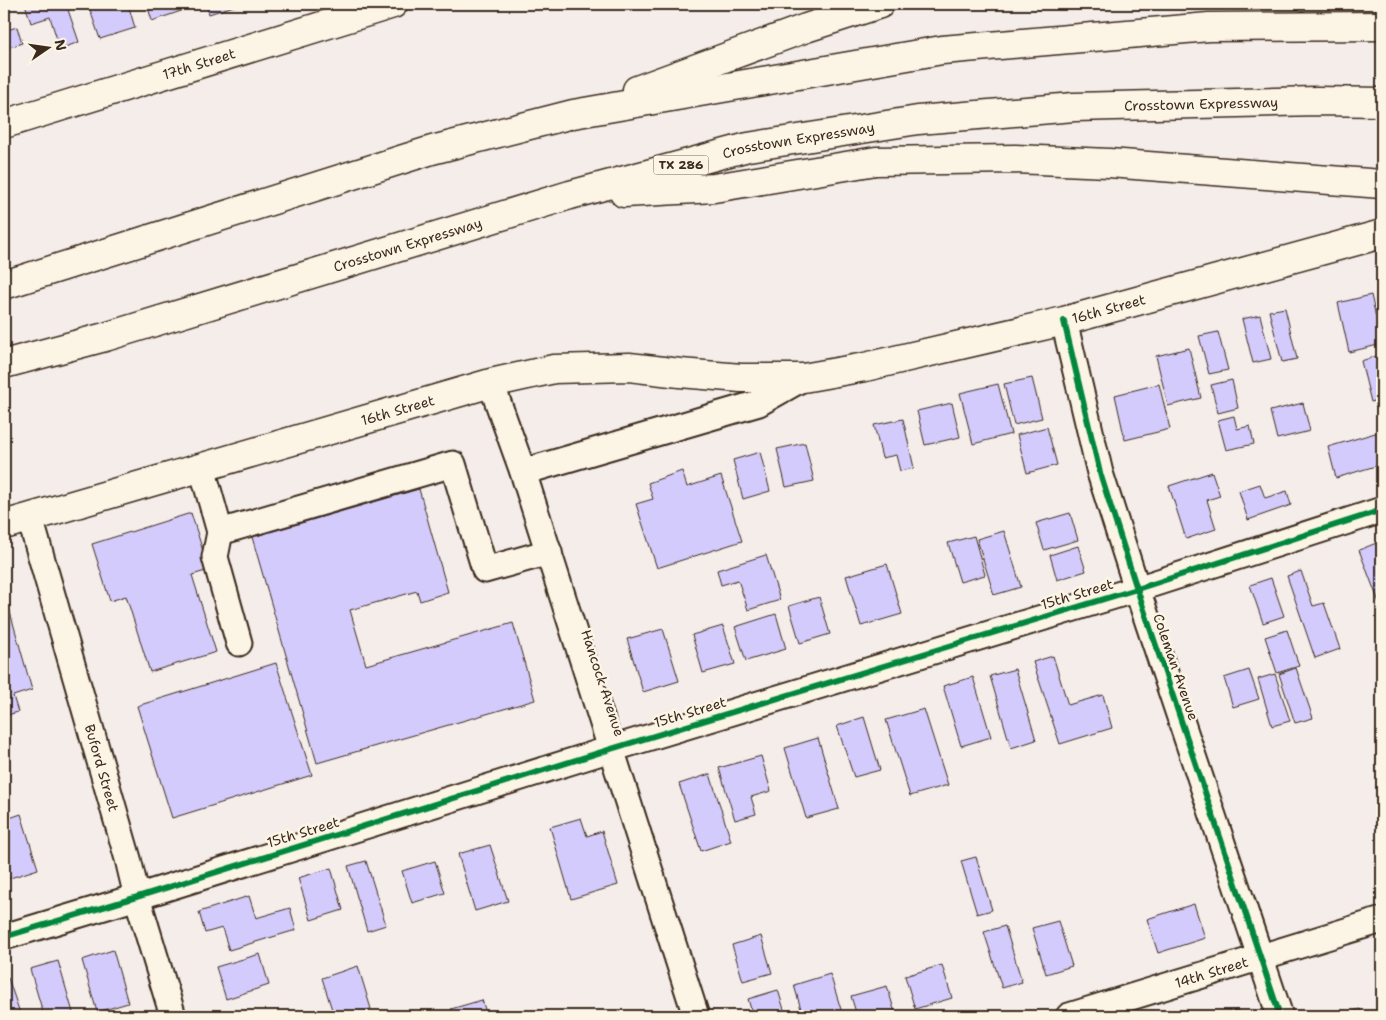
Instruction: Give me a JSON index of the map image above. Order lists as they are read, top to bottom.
{
  "streets": {
    "main road": [
      "17th Street",
      "Crosstown Expressway",
      "TX 286",
      "16th Street"
    ],
    "street": [
      "15th Street",
      "Coleman Avenue",
      "Hancock Avenue",
      "Buford Street",
      "14th Street"
    ]
  },
  "crossings": [
    ["16th Street", "Coleman Avenue"],
    ["16th Street", "Hancock Avenue"],
    ["16th Street", "Buford Street"],
    ["15th Street", "Coleman Avenue"],
    ["15th Street", "Hancock Avenue"],
    ["15th Street", "Buford Street"],
    ["Coleman Avenue", "14th Street"]
  ],
  "north": "right"
}
